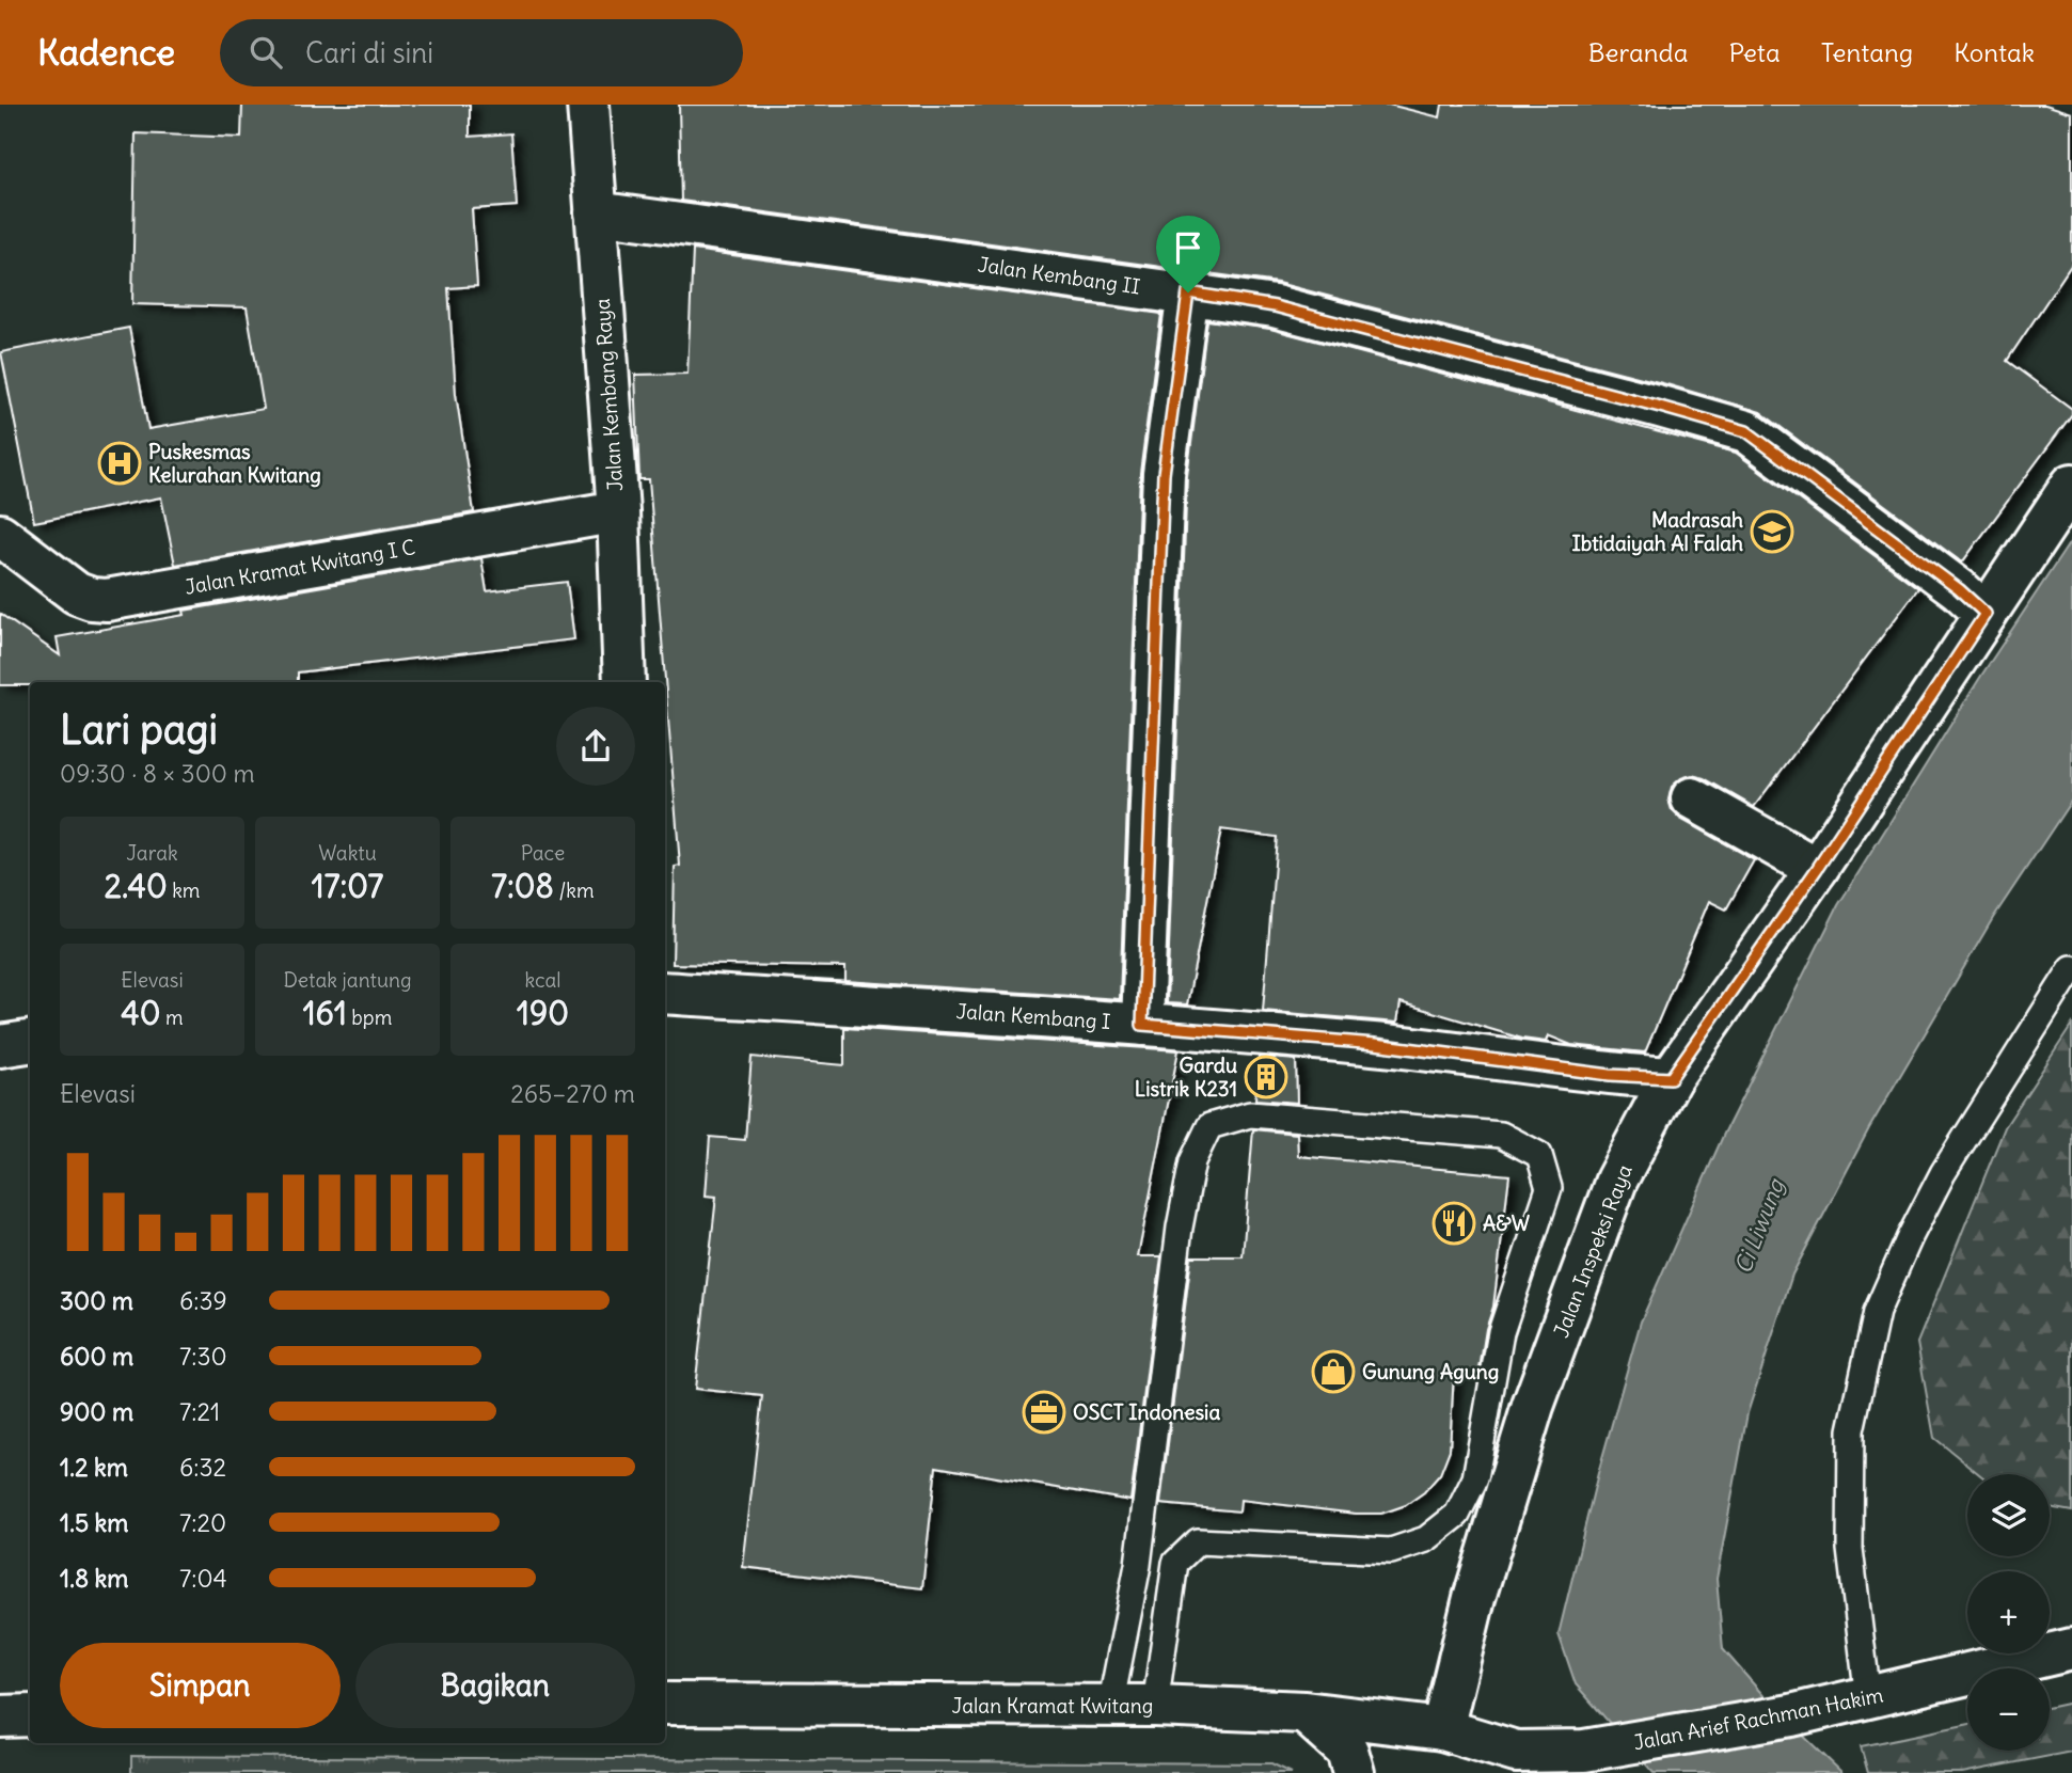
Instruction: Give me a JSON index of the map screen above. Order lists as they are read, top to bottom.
{
  "streets": {
    "street": [
      "Jalan Kembang II",
      "Jalan Kembang Raya",
      "Jalan Kramat Kwitang I C",
      "Jalan Kembang I",
      "Jalan Inspeksi Raya",
      "Jalan Kramat Kwitang",
      "Jalan Arief Rachman Hakim"
    ]
  },
  "crossings": [
    ["Jalan Kembang II", "Jalan Kembang Raya"],
    ["Jalan Kembang II", "Jalan Inspeksi Raya"],
    ["Jalan Kembang Raya", "Jalan Kramat Kwitang I C"],
    ["Jalan Kembang I", "Jalan Inspeksi Raya"],
    ["Jalan Inspeksi Raya", "Jalan Kramat Kwitang"],
    ["Jalan Inspeksi Raya", "Jalan Arief Rachman Hakim"],
    ["Jalan Kramat Kwitang", "Jalan Arief Rachman Hakim"]
  ],
  "water": ["Ci Liwung"],
  "places": {
    "hospital": ["Puskesmas Kelurahan Kwitang"],
    "school or university": ["Madrasah Ibtidaiyah Al Falah"],
    "building": ["Gardu Listrik K231"],
    "restaurant": ["A&W"],
    "shop": ["Gunung Agung"],
    "office": ["OSCT Indonesia"]
  },
  "page": {
    "header": "Kadence",
    "search": "Cari di sini",
    "nav": [
      "Beranda",
      "Peta",
      "Tentang",
      "Kontak"
    ],
    "heading": ["Lari pagi", "09:30 · 8 × 300 m"],
    "stats": [
      ["Jarak", "2.40 km"],
      ["Waktu", "17:07"],
      ["Pace", "7:08 /km"],
      ["Elevasi", "40 m"],
      ["Detak jantung", "161 bpm"],
      ["kcal", "190"]
    ],
    "chart": ["Elevasi", "265–270 m"],
    "list": [
      {
        "name": "300 m",
        "note": "6:39"
      },
      {
        "name": "600 m",
        "note": "7:30"
      },
      {
        "name": "900 m",
        "note": "7:21"
      },
      {
        "name": "1.2 km",
        "note": "6:32"
      },
      {
        "name": "1.5 km",
        "note": "7:20"
      },
      {
        "name": "1.8 km",
        "note": "7:04"
      }
    ],
    "map_buttons": ["+", "−"],
    "buttons": ["Simpan", "Bagikan"]
  }
}
